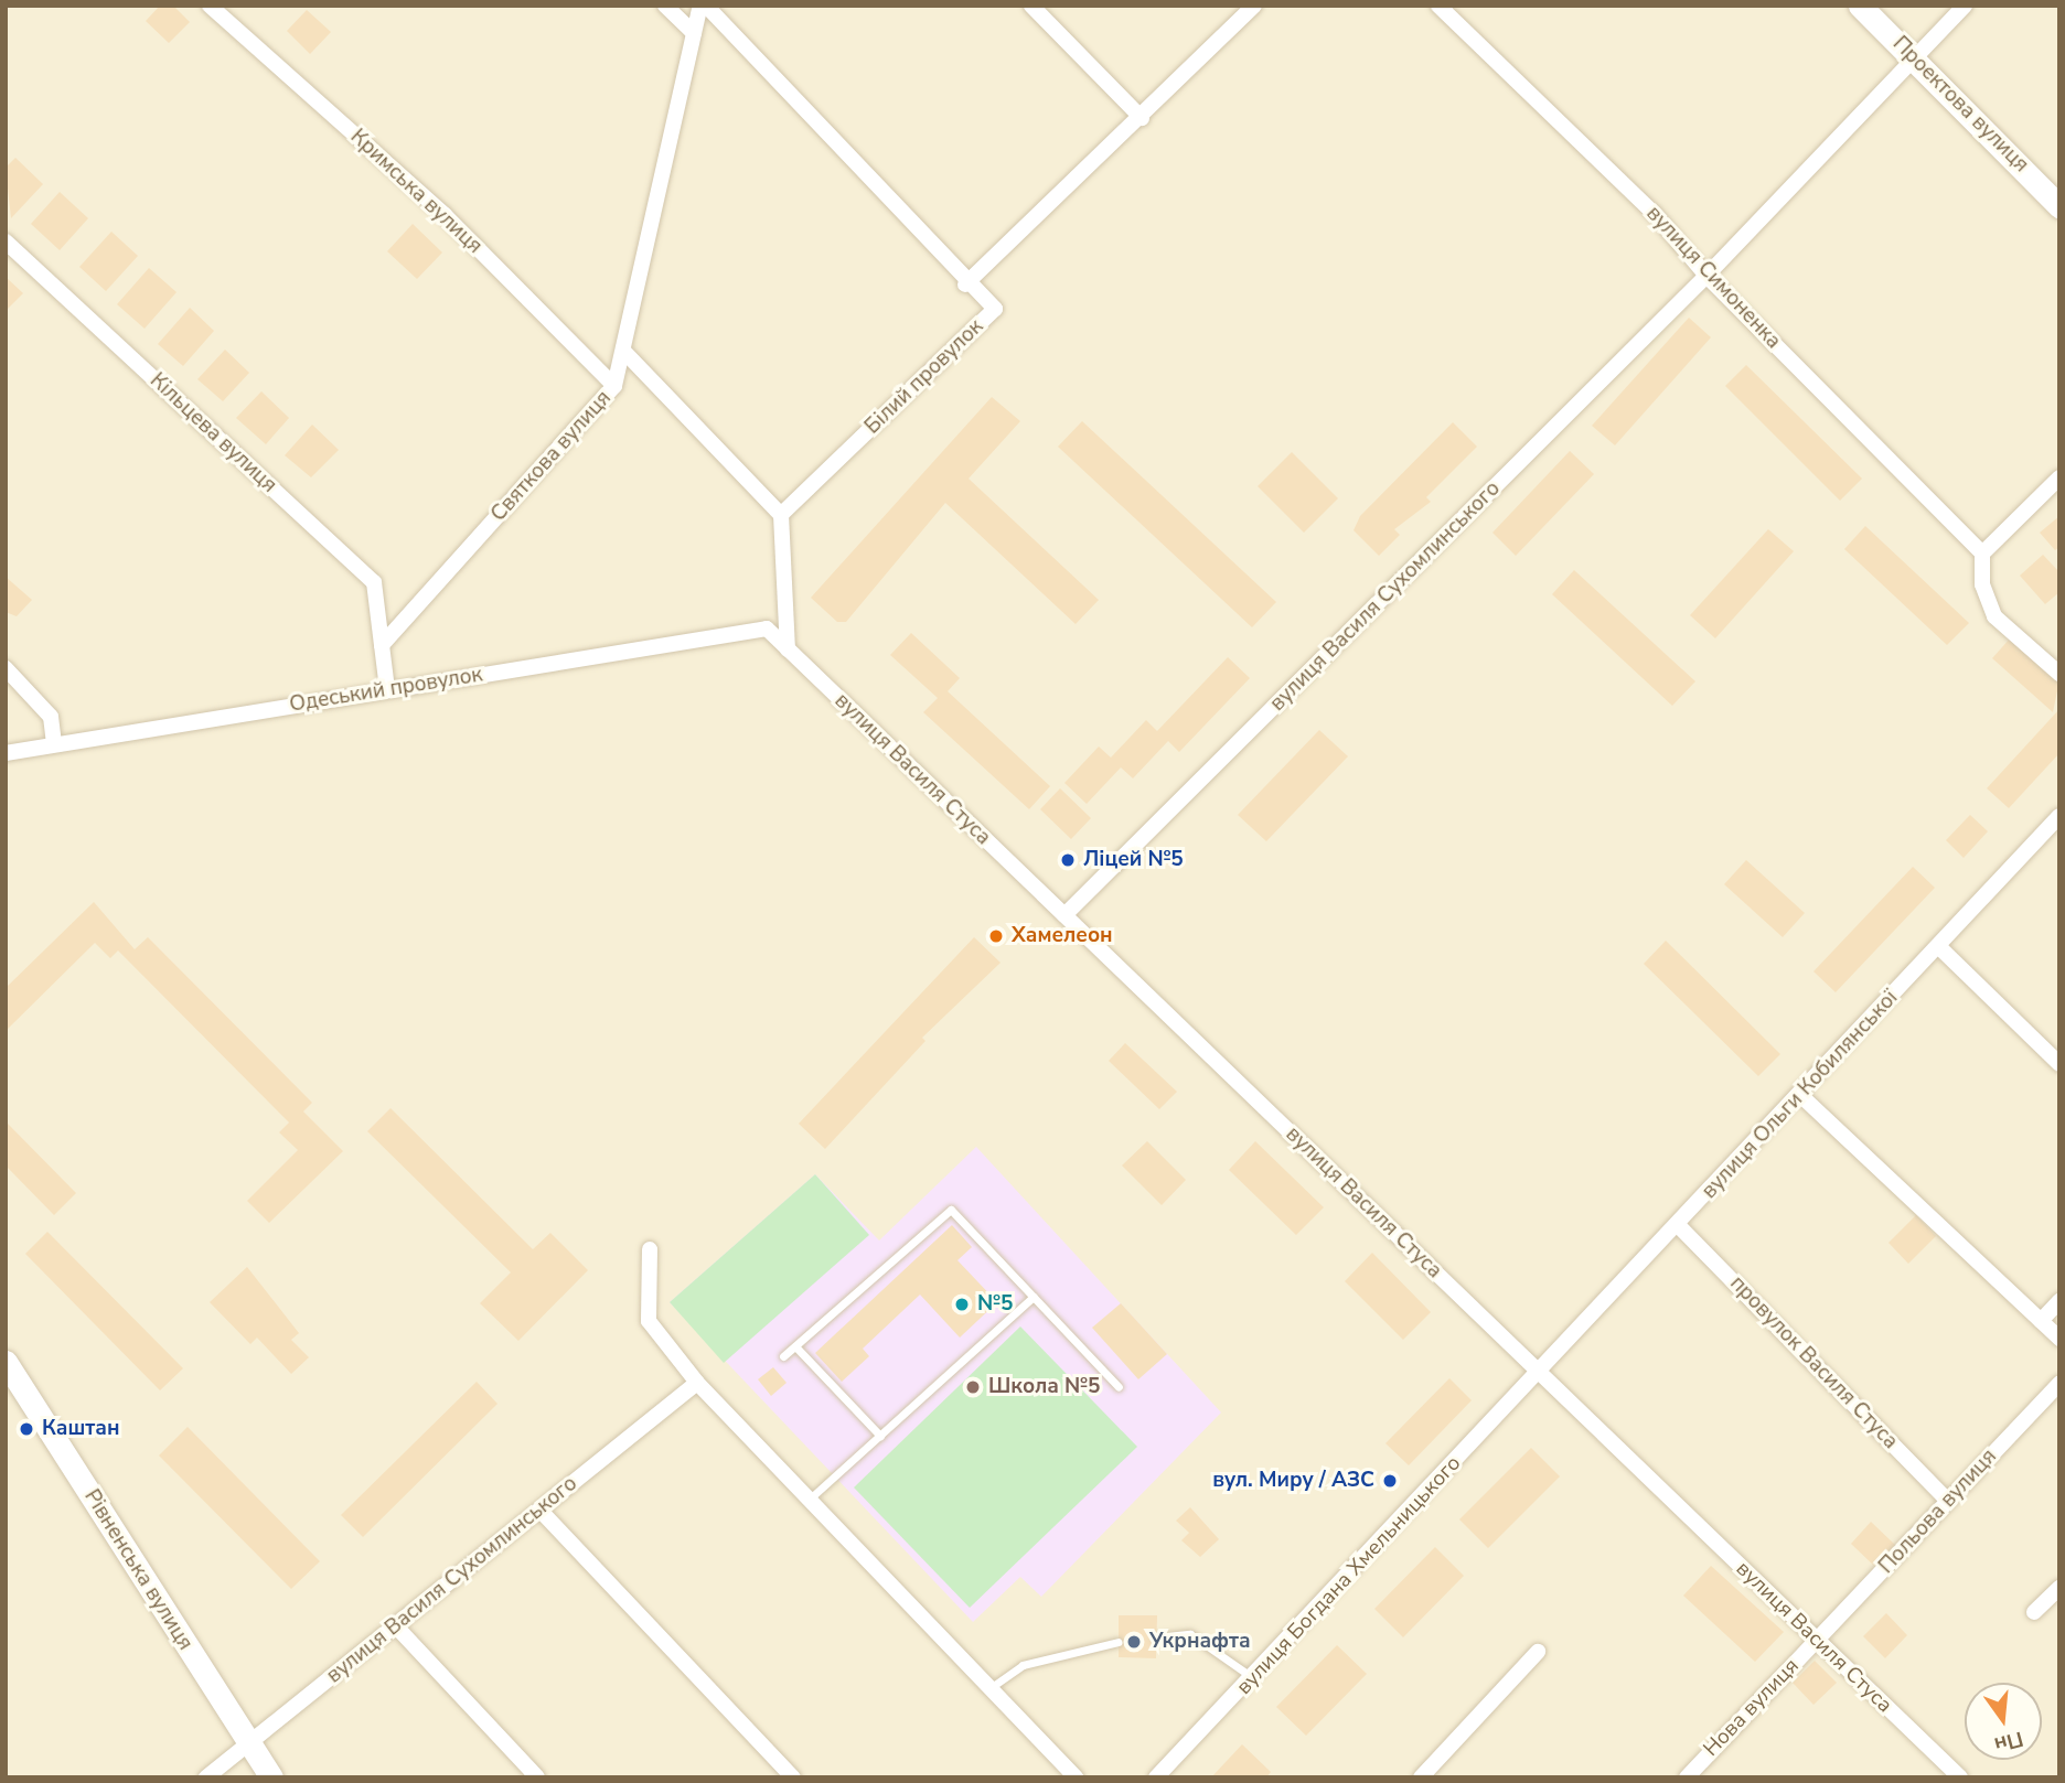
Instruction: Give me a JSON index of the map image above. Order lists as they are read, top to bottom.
{
  "streets": {
    "street": [
      "Проектова вулиця",
      "Кримська вулиця",
      "вулиця Симоненка",
      "Білий провулок",
      "Кільцева вулиця",
      "Святкова вулиця",
      "вулиця Василя Сухомлинського",
      "Одеський провулок",
      "вулиця Василя Стуса",
      "вулиця Ольги Кобилянської",
      "провулок Василя Стуса",
      "Польова вулиця",
      "Рівненська вулиця",
      "вулиця Богдана Хмельницького",
      "Нова вулиця"
    ]
  },
  "crossings": [
    ["Проектова вулиця", "вулиця Василя Сухомлинського"],
    ["Кримська вулиця", "Святкова вулиця"],
    ["вулиця Симоненка", "вулиця Василя Сухомлинського"],
    ["Білий провулок", "Святкова вулиця"],
    ["Кільцева вулиця", "Святкова вулиця"],
    ["вулиця Василя Сухомлинського", "вулиця Василя Стуса"],
    ["вулиця Василя Сухомлинського", "Рівненська вулиця"],
    ["Одеський провулок", "вулиця Василя Стуса"],
    ["вулиця Василя Стуса", "вулиця Ольги Кобилянської"],
    ["вулиця Василя Стуса", "Польова вулиця"],
    ["вулиця Василя Стуса", "вулиця Богдана Хмельницького"],
    ["вулиця Василя Стуса", "Нова вулиця"],
    ["вулиця Ольги Кобилянської", "провулок Василя Стуса"],
    ["вулиця Ольги Кобилянської", "вулиця Богдана Хмельницького"],
    ["провулок Василя Стуса", "Польова вулиця"],
    ["Польова вулиця", "Нова вулиця"]
  ],
  "places": [
    "Ліцей №5",
    "Хамелеон",
    "№5",
    "Школа №5",
    "Каштан",
    "вул. Миру / АЗС",
    "Укрнафта"
  ],
  "north": "bottom"
}
